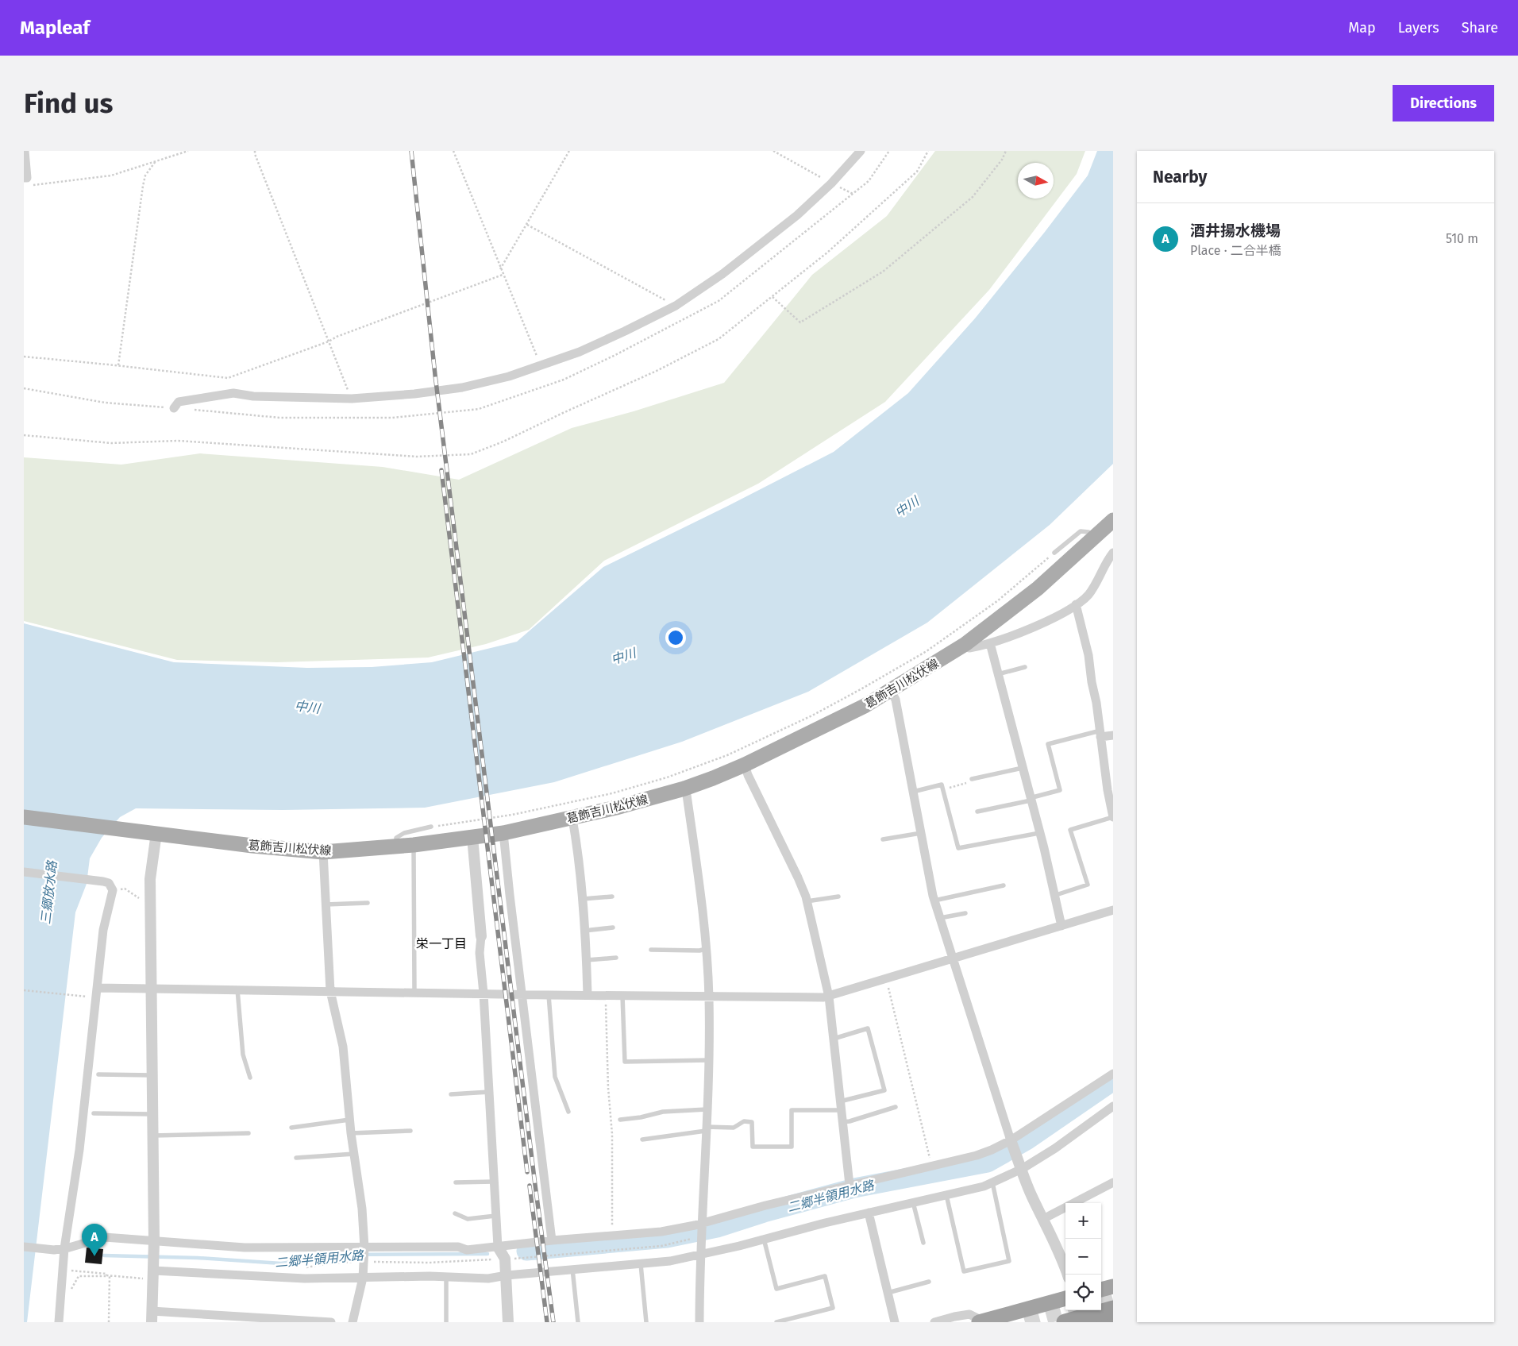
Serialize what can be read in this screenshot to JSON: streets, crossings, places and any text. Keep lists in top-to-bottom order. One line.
{"streets":{"main road":["葛飾吉川松伏線"]},"districts":["栄一丁目"],"water":["中川","三郷放水路","二郷半領用水路"],"north":"right","page":{"header":"Mapleaf","nav":["Map","Layers","Share"],"buttons":"Directions","title":"Find us","heading":"Nearby","list":[{"mark":"A","name":"酒井揚水機場","note":"Place · 二合半橋","value":"510 m"}],"map_buttons":["+","−"],"pins":"A"}}
